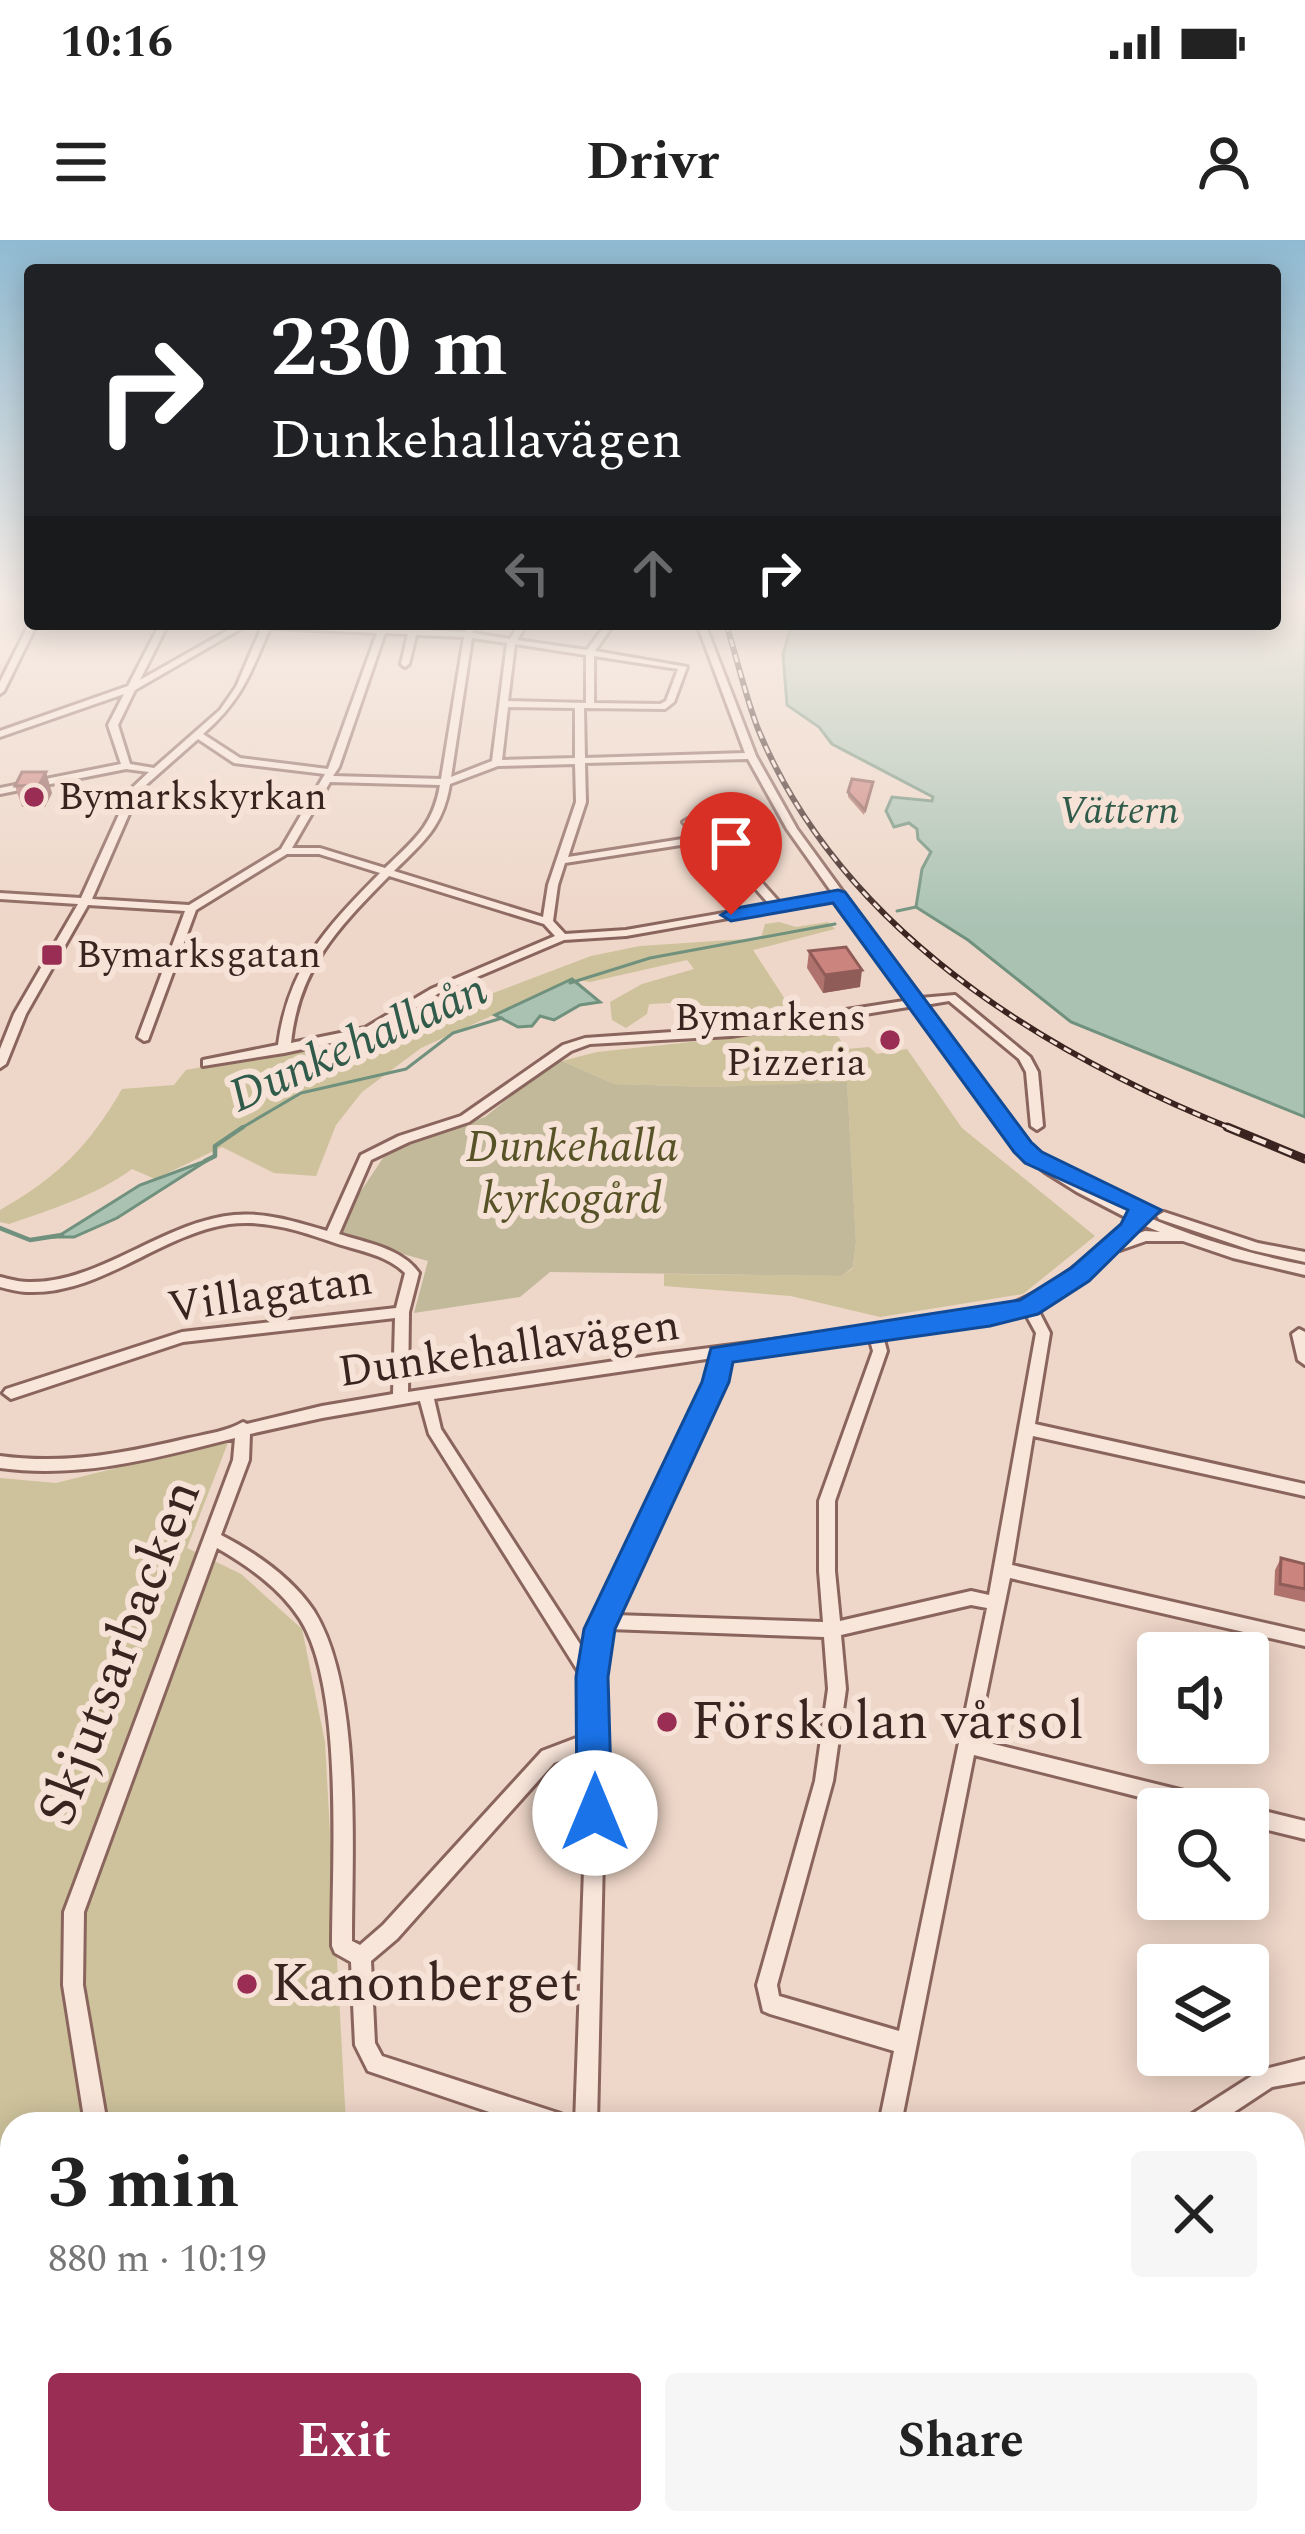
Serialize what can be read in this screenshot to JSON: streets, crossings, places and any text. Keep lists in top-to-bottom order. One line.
{"streets":{"street":["Villagatan","Dunkehallavägen","Skjutsarbacken"]},"crossings":[["Dunkehallavägen","Skjutsarbacken"]],"water":["Vättern","Dunkehallaån"],"parks":["Dunkehalla kyrkogård"],"places":{"other":["Bymarkskyrkan","Bymarkens Pizzeria","Förskolan vårsol","Kanonberget"],"transit":["Bymarksgatan"]},"page":{"status":"10:16","header":"Drivr","turn":["230 m","Dunkehallavägen"],"heading":["3 min","880 m · 10:19"],"buttons":["Exit","Share"]}}
